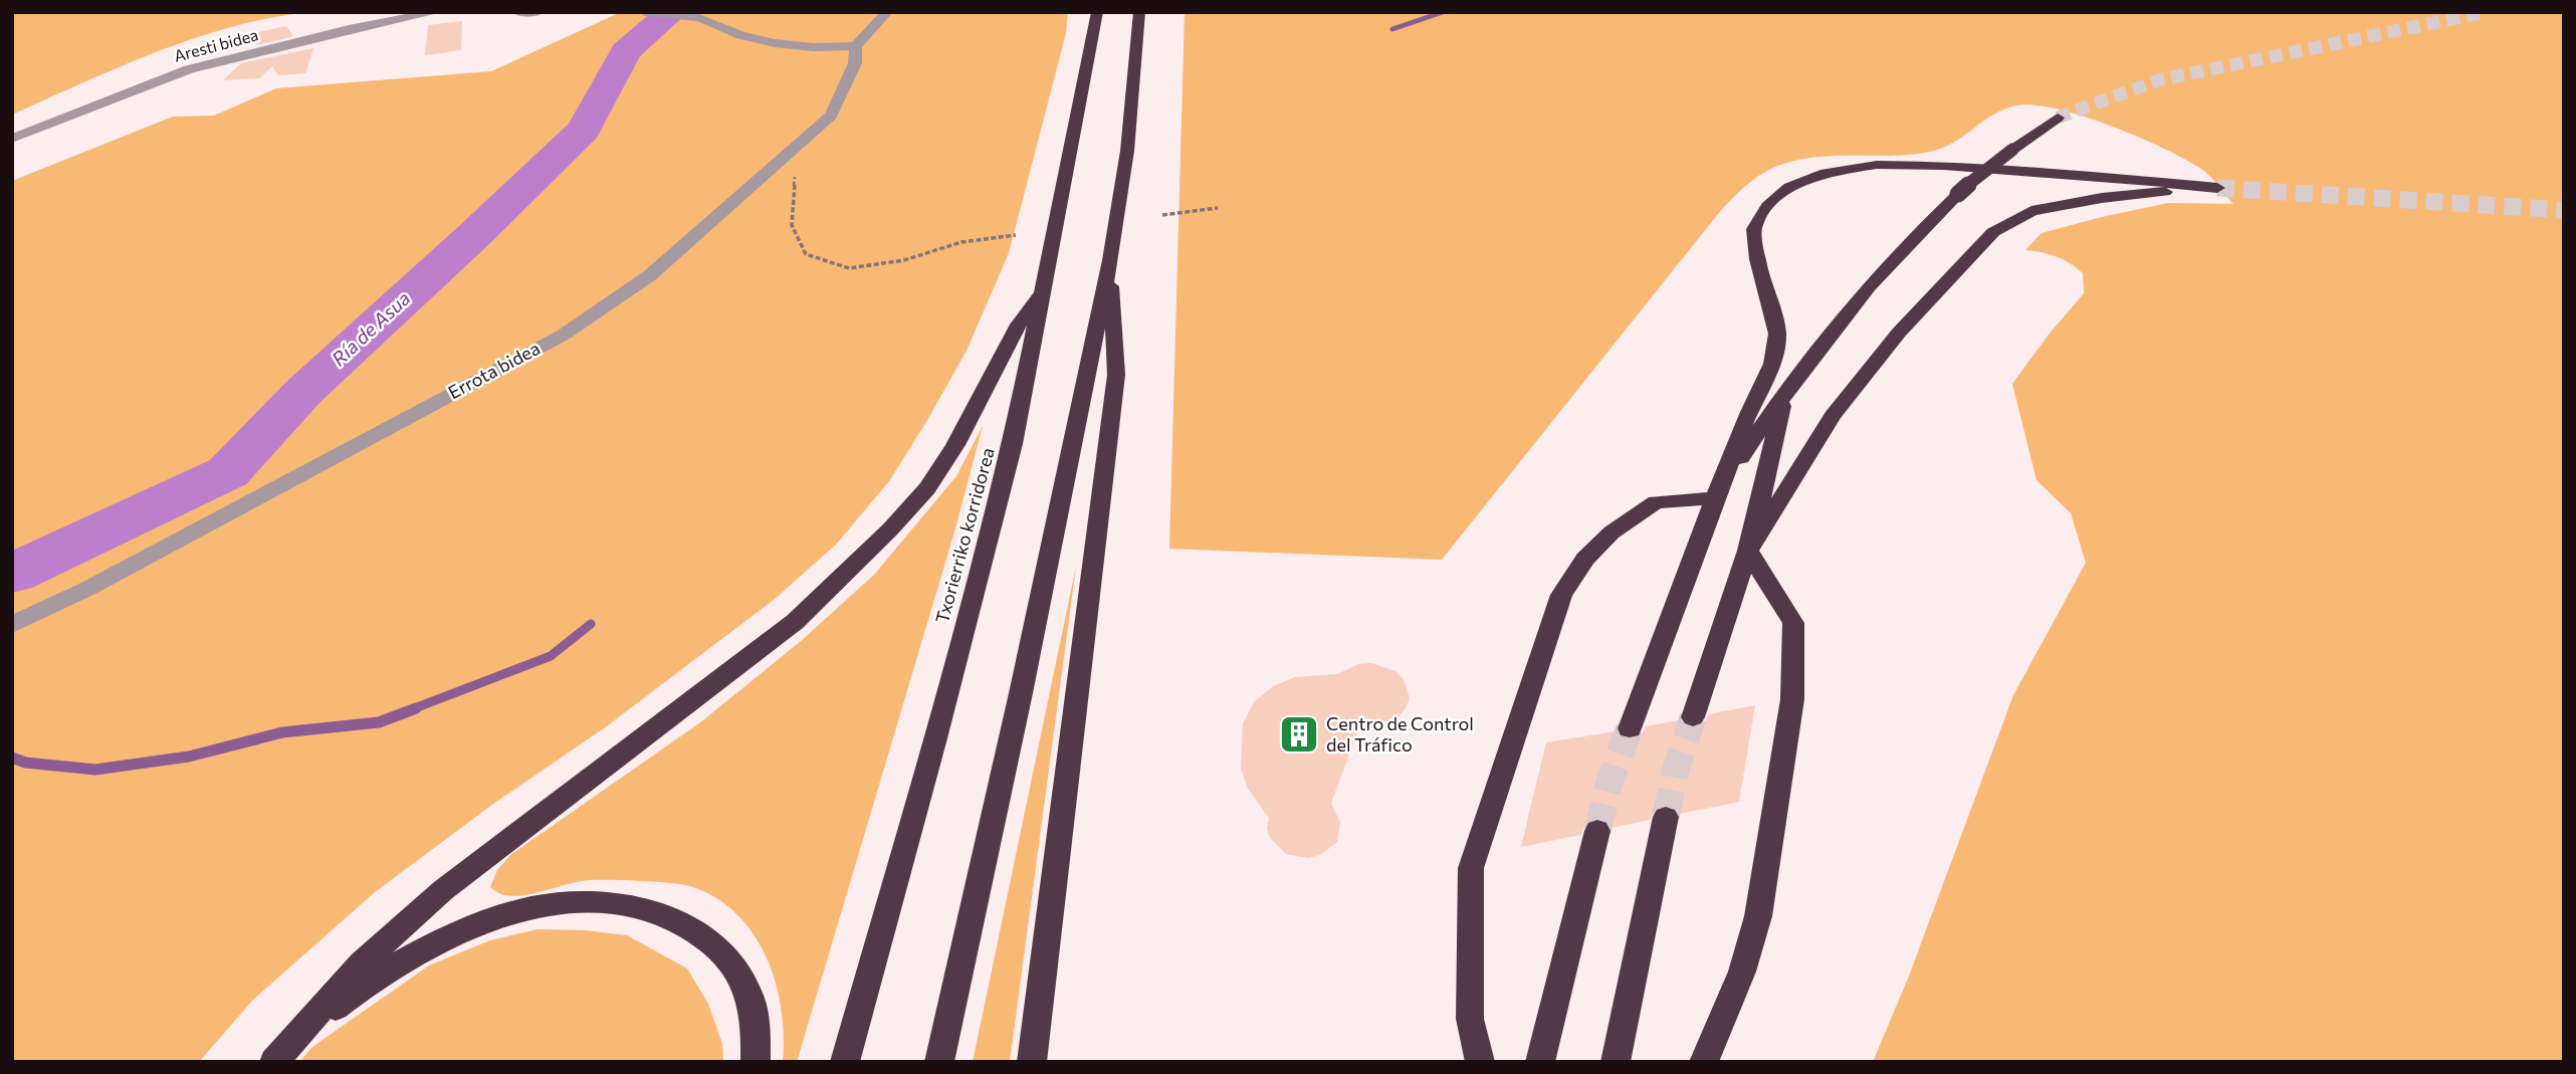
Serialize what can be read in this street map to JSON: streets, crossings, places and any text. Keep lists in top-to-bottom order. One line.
{"streets":{"highway":["Txorierriko korridorea"],"street":["Aresti bidea","Errota bidea"]},"water":["Ría de Asua"],"places":{"building":["Centro de Control del Tráfico"]}}
